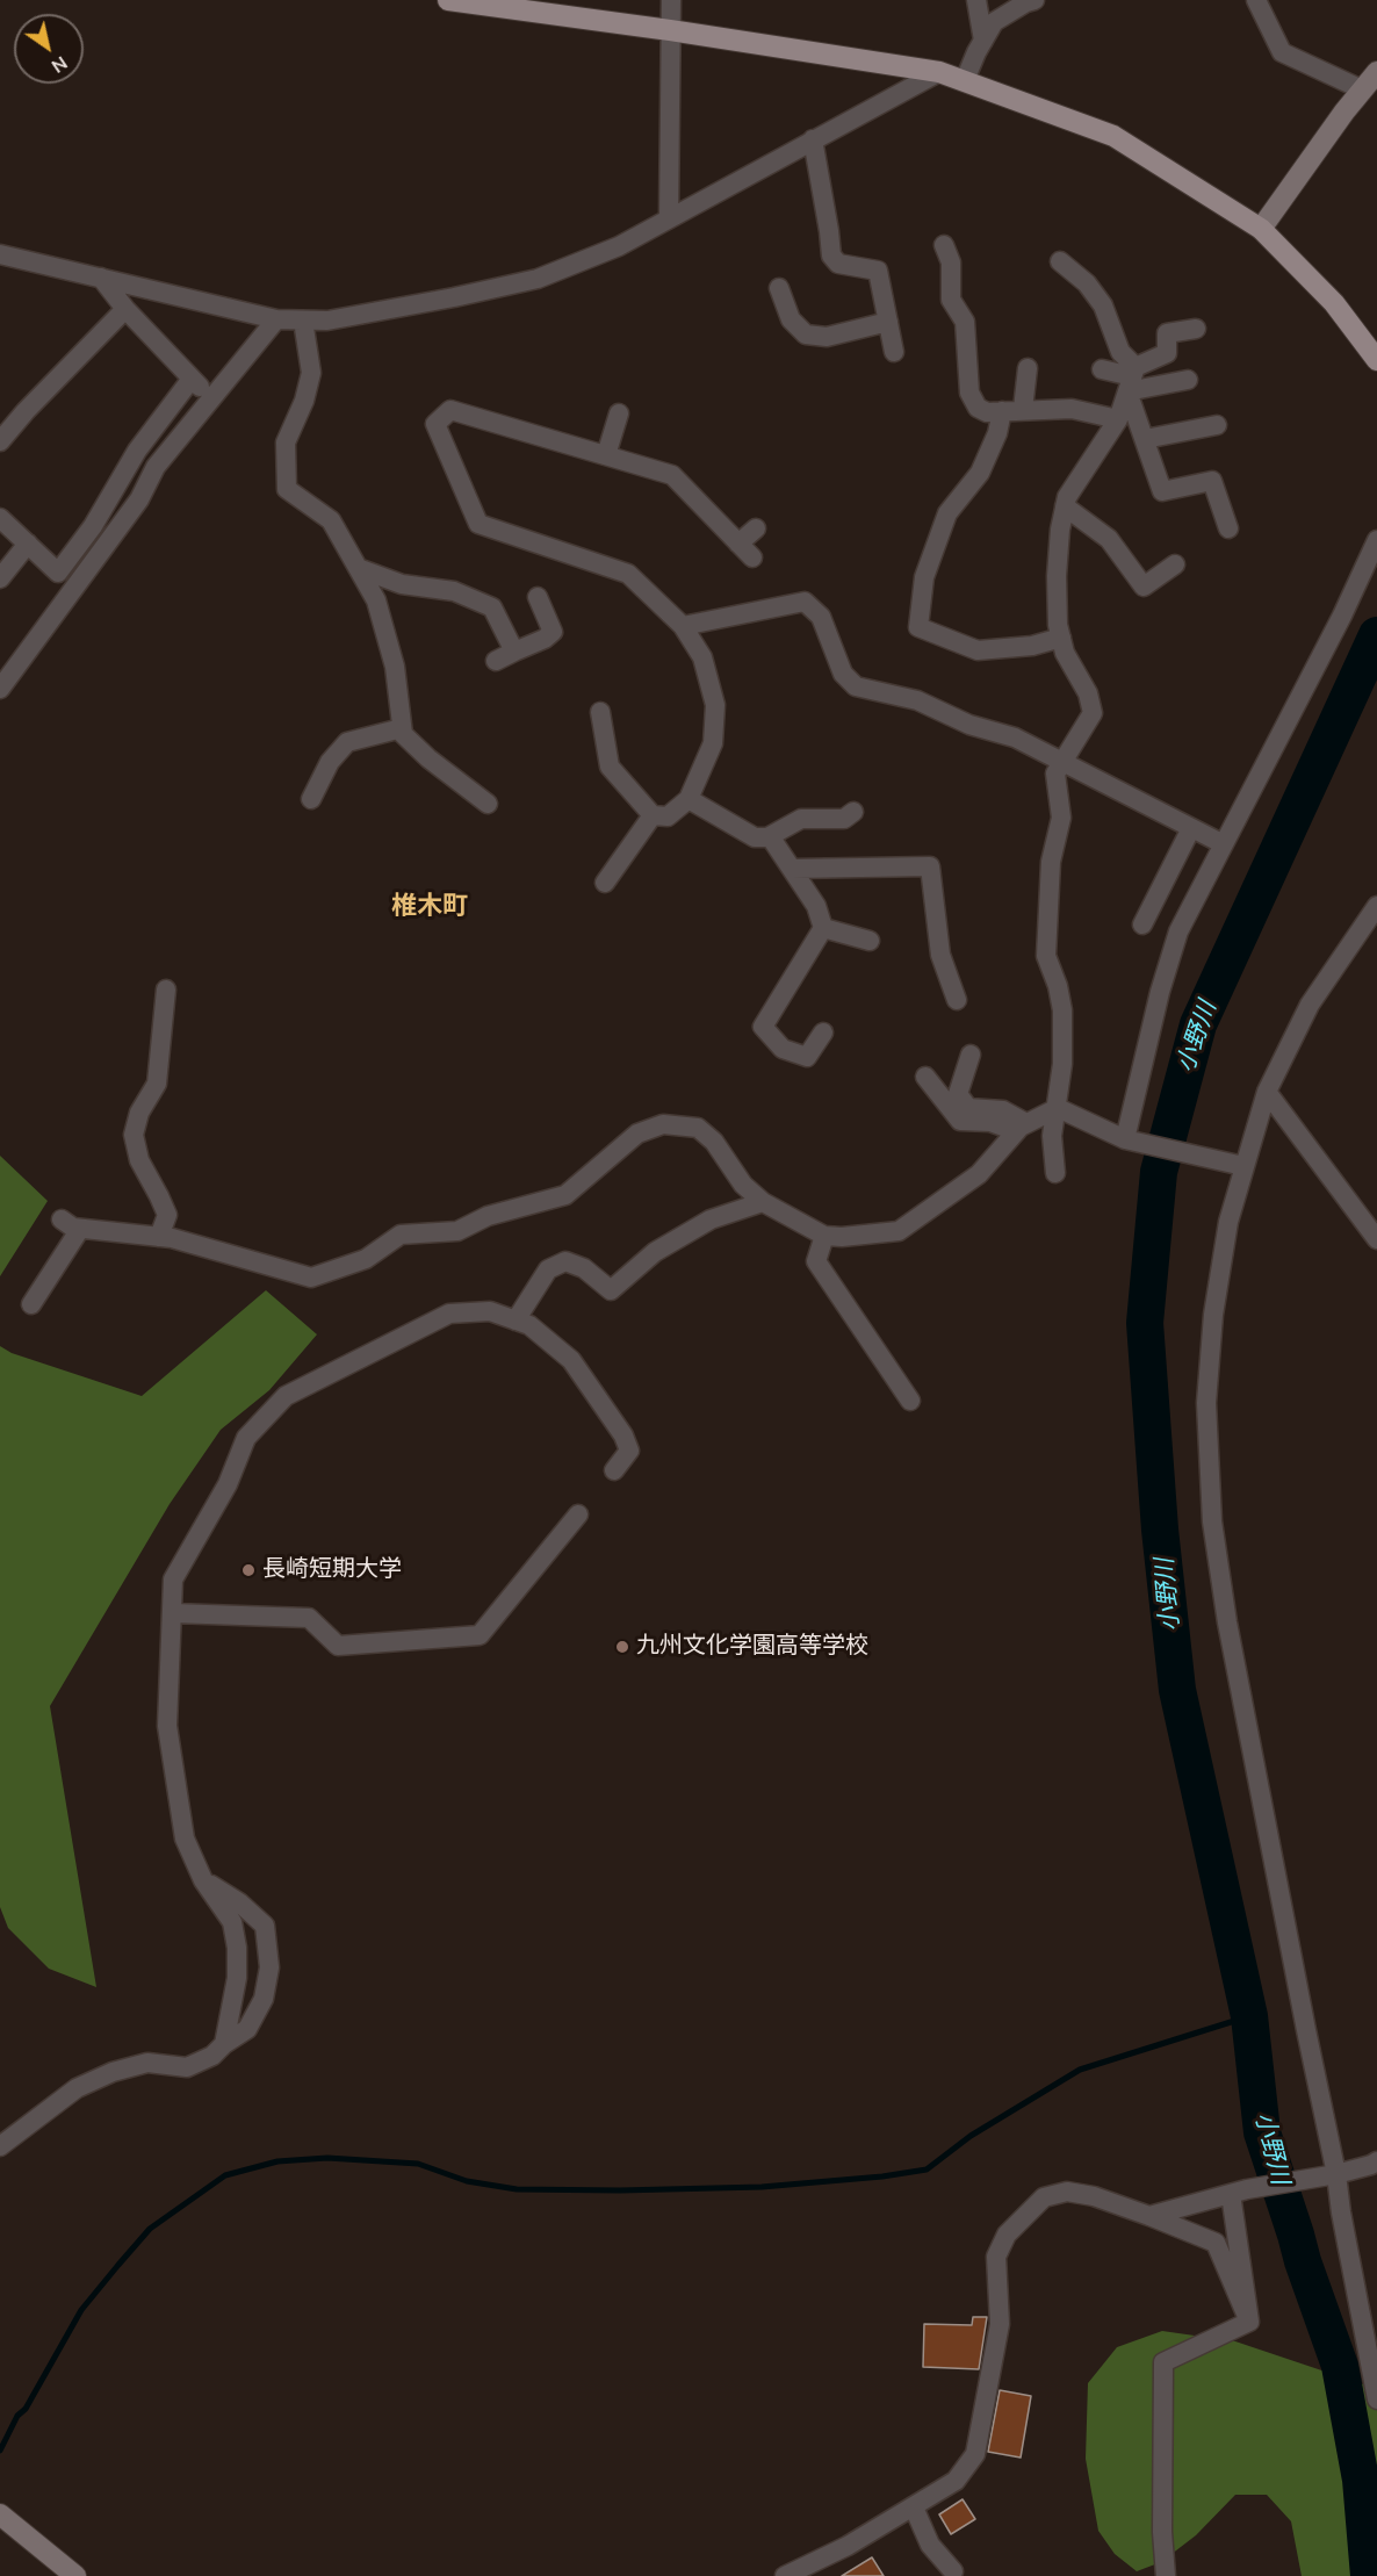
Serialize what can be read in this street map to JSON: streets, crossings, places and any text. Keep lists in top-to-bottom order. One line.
{"districts":["椎木町"],"water":["小野川"],"places":["長崎短期大学","九州文化学園高等学校"],"north":"bottom right"}
